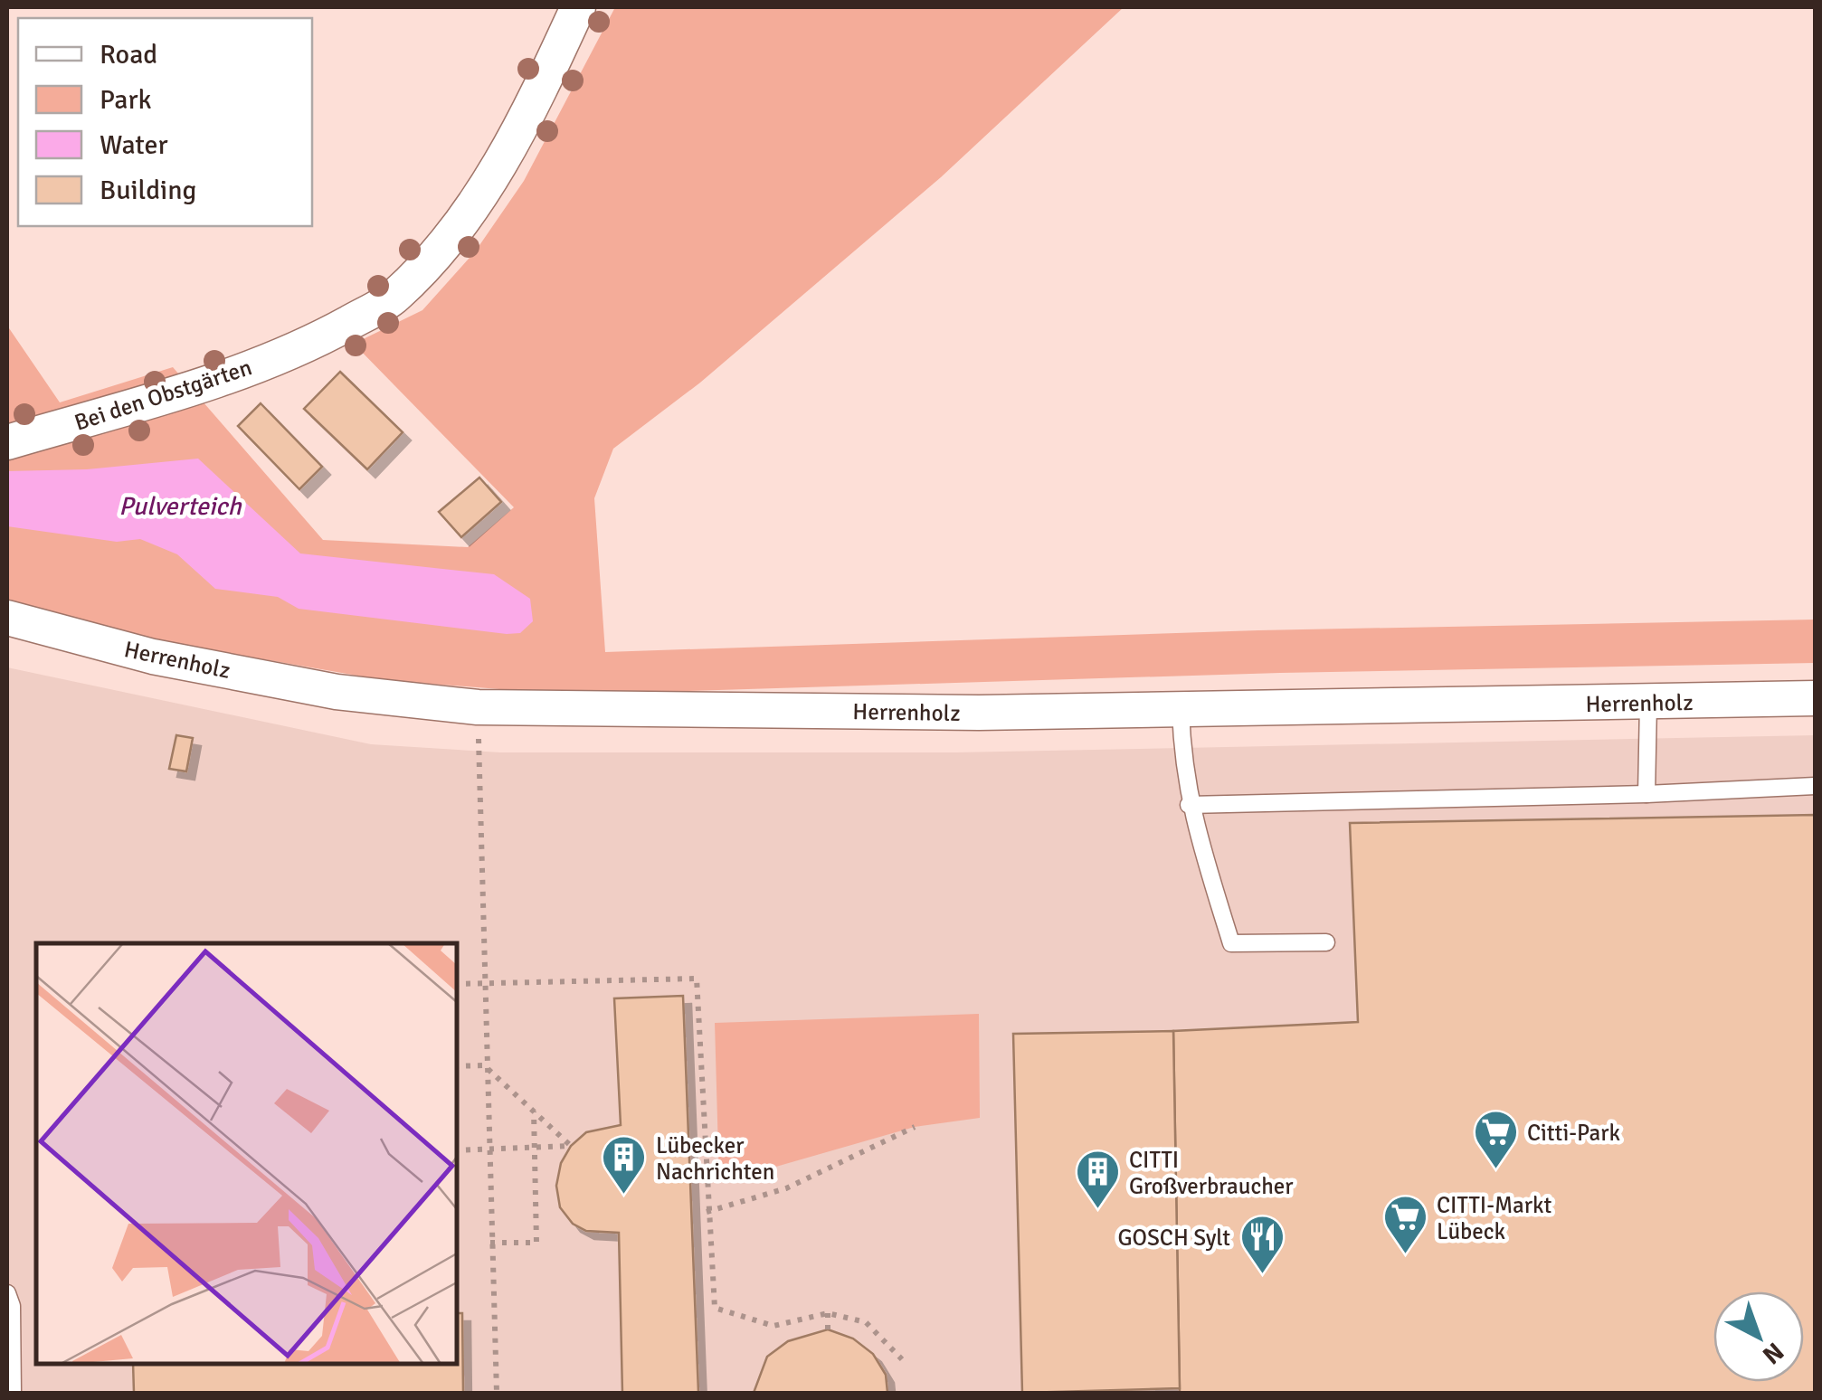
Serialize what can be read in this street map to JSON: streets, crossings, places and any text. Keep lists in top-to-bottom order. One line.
{"streets":{"street":["Bei den Obstgärten","Herrenholz"]},"water":["Pulverteich"],"places":{"supermarket":["Citti-Park","CITTI-Markt Lübeck"],"building":["Lübecker Nachrichten","CITTI Großverbraucher"],"restaurant":["GOSCH Sylt"]},"legend":["Road","Park","Water","Building"],"north":"bottom right"}
